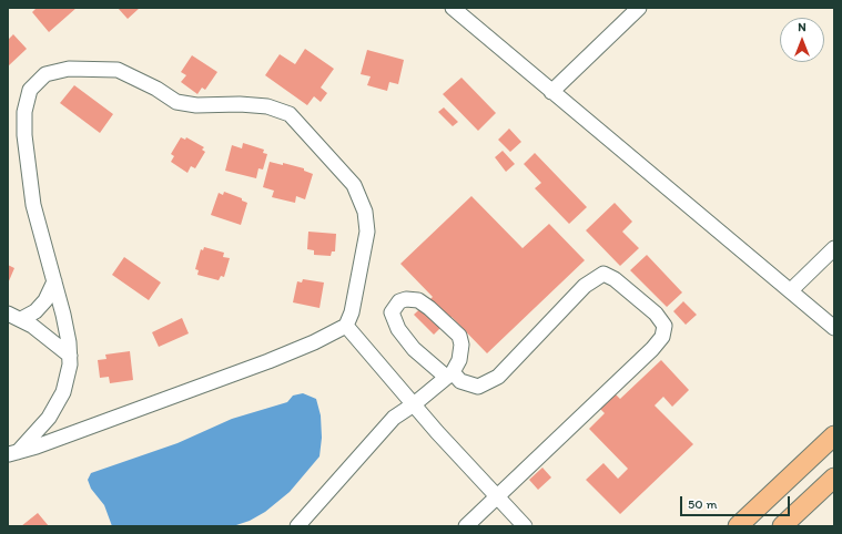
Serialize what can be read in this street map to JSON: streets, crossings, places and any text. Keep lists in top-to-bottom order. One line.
{"scale_bar":"50 m","north":"top"}
